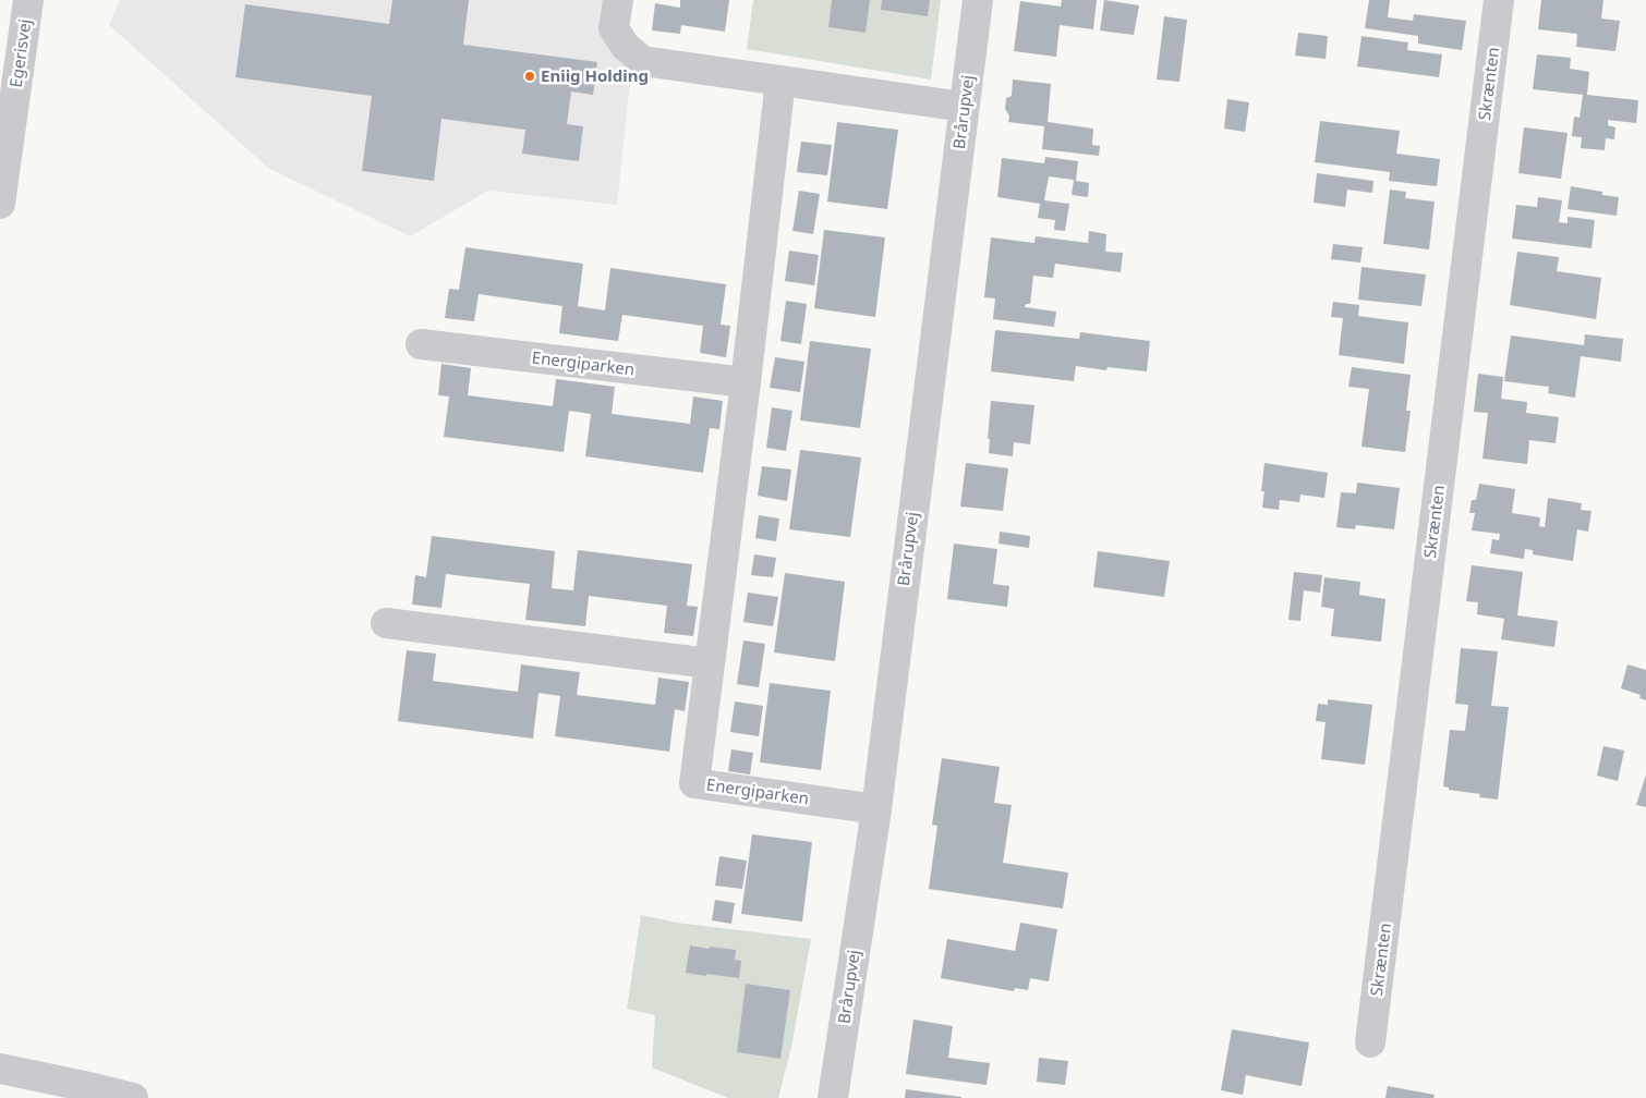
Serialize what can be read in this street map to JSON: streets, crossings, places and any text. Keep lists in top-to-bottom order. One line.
{"streets":{"street":["Egerisvej","Skrænten","Brårupvej","Energiparken"]},"crossings":[["Brårupvej","Energiparken"]],"places":["Eniig Holding"]}
